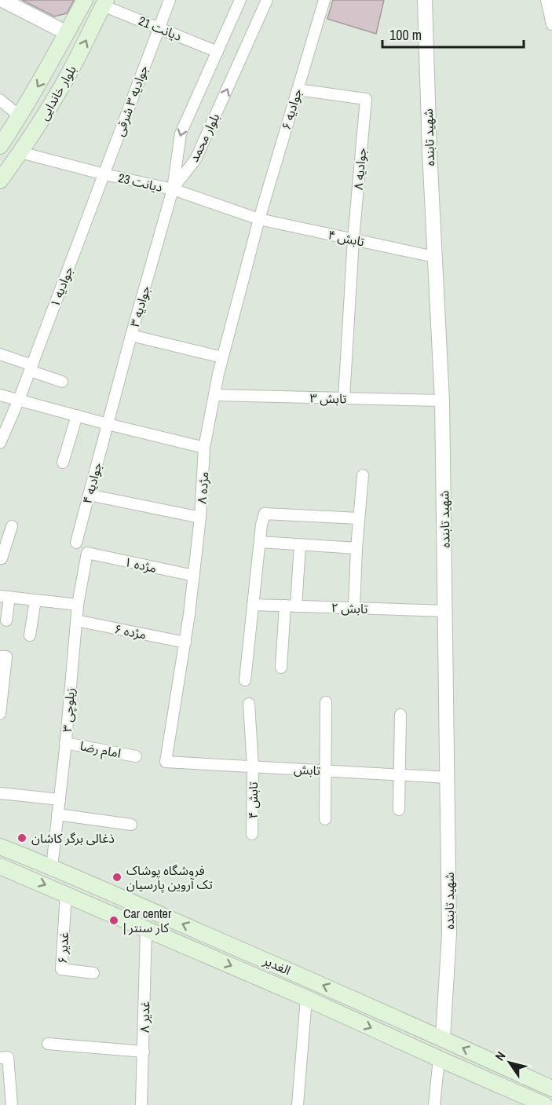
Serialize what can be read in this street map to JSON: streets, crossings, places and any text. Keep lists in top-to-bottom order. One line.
{"streets":{"main road":["بلوار خاندایی","الغدیر"],"street":["دیانت 21","جوادیه ۳ شرقی","جوادیه ۶","بلوار محمد","شهید تابنده","جوادیه ۸","دیانت 23","تابش ۴","جوادیه ۱","جوادیه ۳","تابش ۳","جوادیه ۴","مژده ۸","مژده ۱","تابش ۲","مژده ۶","زیلوچی ۳","امام رضا","تابش","غدیر ۶","غدیر ۸"]},"crossings":[["دیانت 21","بلوار خاندایی"],["دیانت 21","جوادیه ۳ شرقی"],["دیانت 21","بلوار محمد"],["بلوار خاندایی","دیانت 23"],["جوادیه ۳ شرقی","دیانت 23"],["جوادیه ۳ شرقی","جوادیه ۱"],["جوادیه ۶","جوادیه ۸"],["جوادیه ۶","دیانت 23"],["جوادیه ۶","تابش ۴"],["جوادیه ۶","مژده ۸"],["بلوار محمد","دیانت 23"],["بلوار محمد","جوادیه ۳"],["شهید تابنده","تابش ۴"],["شهید تابنده","تابش ۳"],["شهید تابنده","تابش ۲"],["شهید تابنده","تابش"],["شهید تابنده","الغدیر"],["جوادیه ۸","تابش ۴"],["جوادیه ۸","تابش ۳"],["دیانت 23","تابش ۴"],["دیانت 23","جوادیه ۱"],["دیانت 23","جوادیه ۳"],["دیانت 23","مژده ۸"],["تابش ۴","مژده ۸"],["تابش ۴","تابش"],["جوادیه ۳","جوادیه ۴"],["تابش ۳","مژده ۸"],["مژده ۸","مژده ۱"],["مژده ۸","مژده ۶"],["مژده ۸","تابش"],["مژده ۱","زیلوچی ۳"],["مژده ۶","زیلوچی ۳"],["زیلوچی ۳","امام رضا"],["زیلوچی ۳","الغدیر"],["غدیر ۶","الغدیر"],["الغدیر","غدیر ۸"]],"places":["ذغالی برگر کاشان","فروشگاه پوشاک تک آروین پارسیان","Car center | کار سنتر"],"scale_bar":"100 m","north":"top left"}
